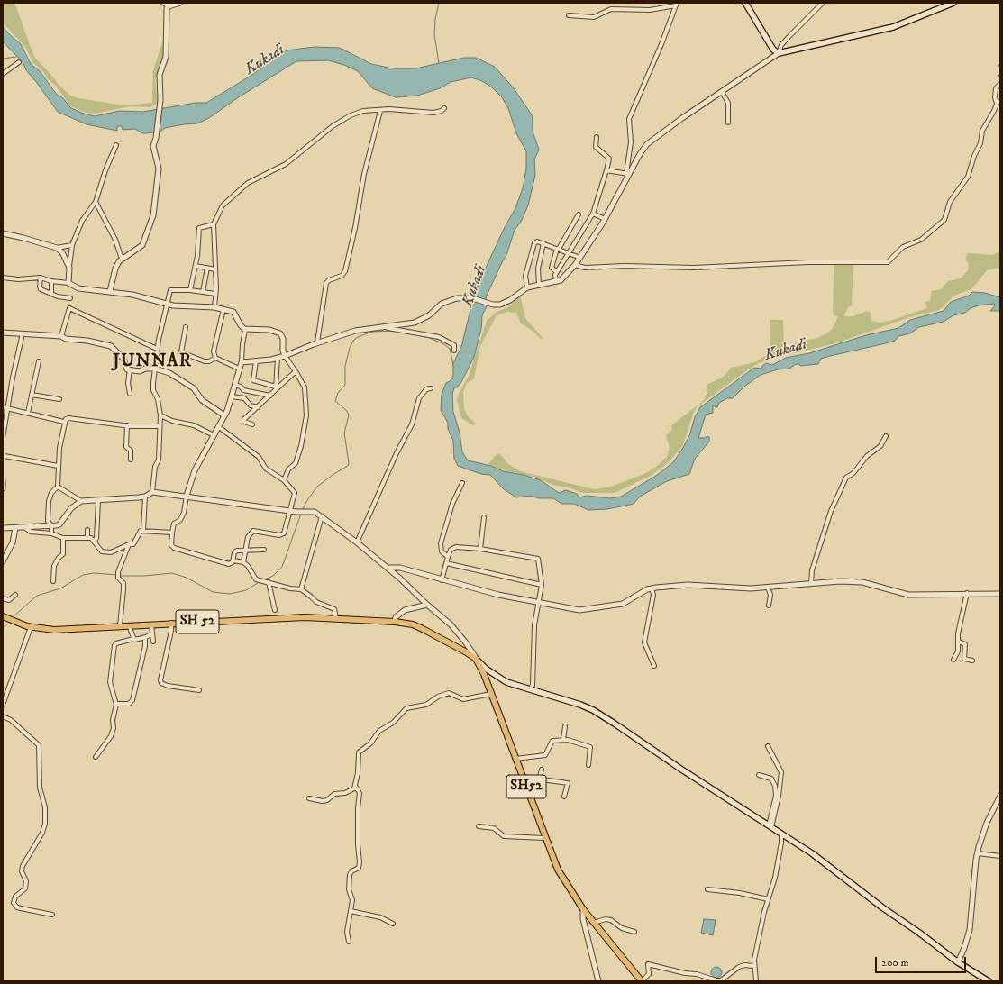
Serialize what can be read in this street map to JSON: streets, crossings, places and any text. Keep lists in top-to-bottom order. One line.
{"streets":{"main road":["SH 52","SH52"]},"districts":["JUNNAR"],"water":["Kukadi"],"scale_bar":"200 m"}
